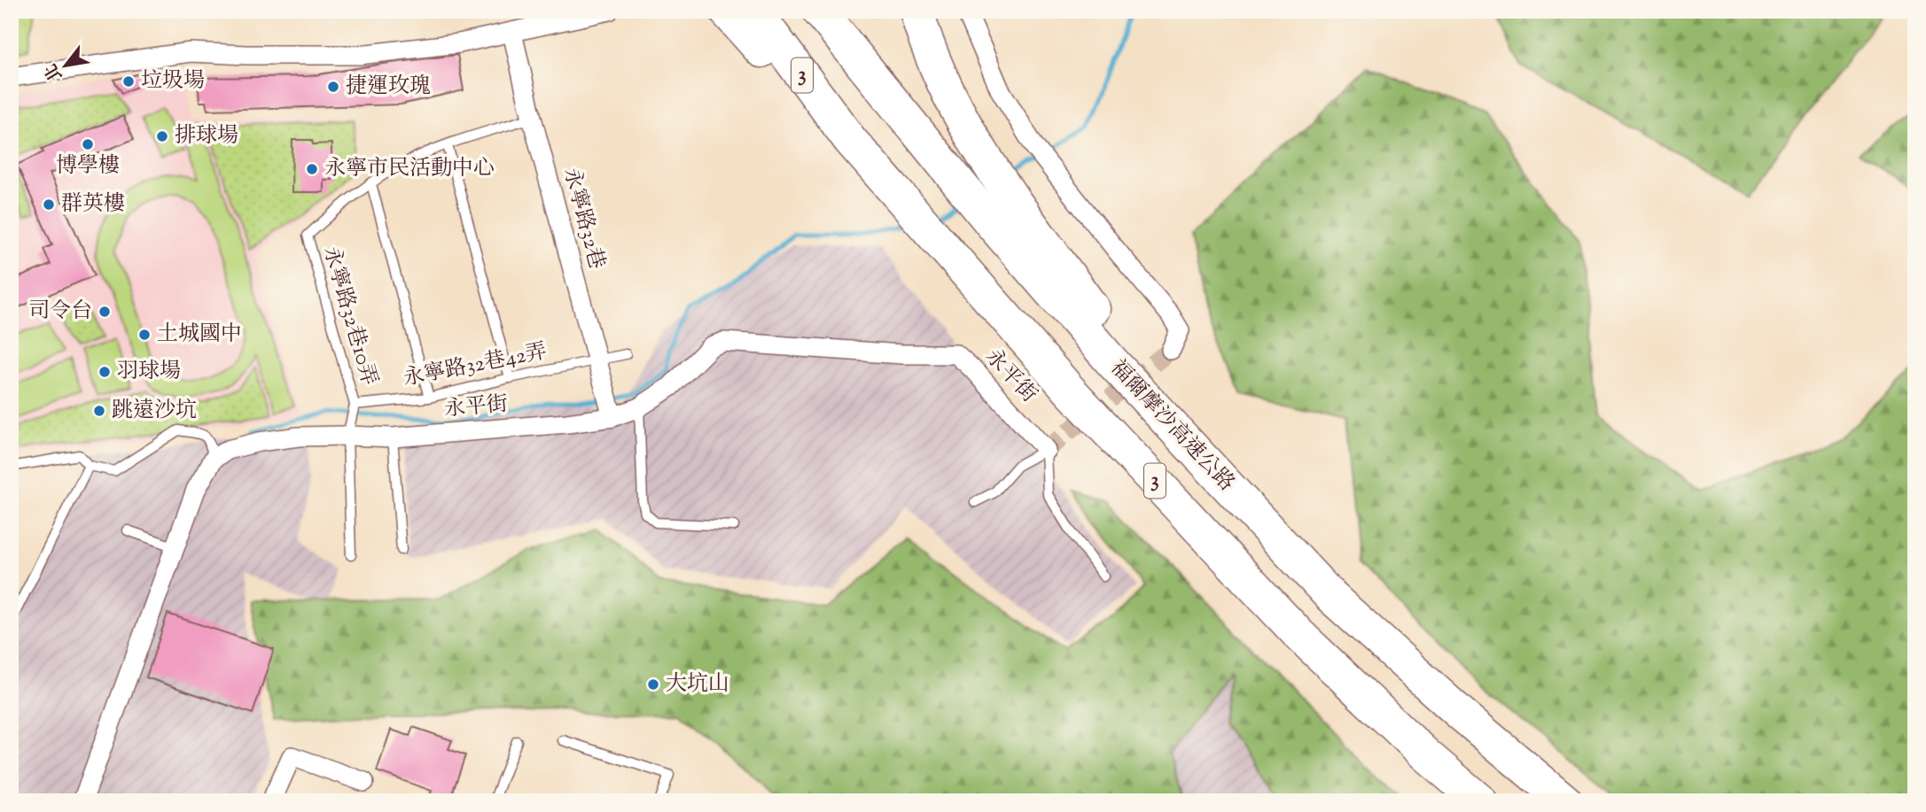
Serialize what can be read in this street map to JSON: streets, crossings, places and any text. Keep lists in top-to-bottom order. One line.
{"streets":{"highway":["3"],"street":["永寧路32巷","永平街"],"lane":["永寧路32巷10弄","永寧路32巷42弄"]},"crossings":[["永寧路32巷","永寧路32巷10弄"],["永寧路32巷","永寧路32巷42弄"],["永寧路32巷","永平街"],["永寧路32巷10弄","永寧路32巷42弄"]],"places":["垃圾場","捷運玫瑰","排球場","博學樓","永寧市民活動中心","群英樓","司令台","土城國中","羽球場","跳遠沙坑","大坑山"],"north":"bottom left"}
